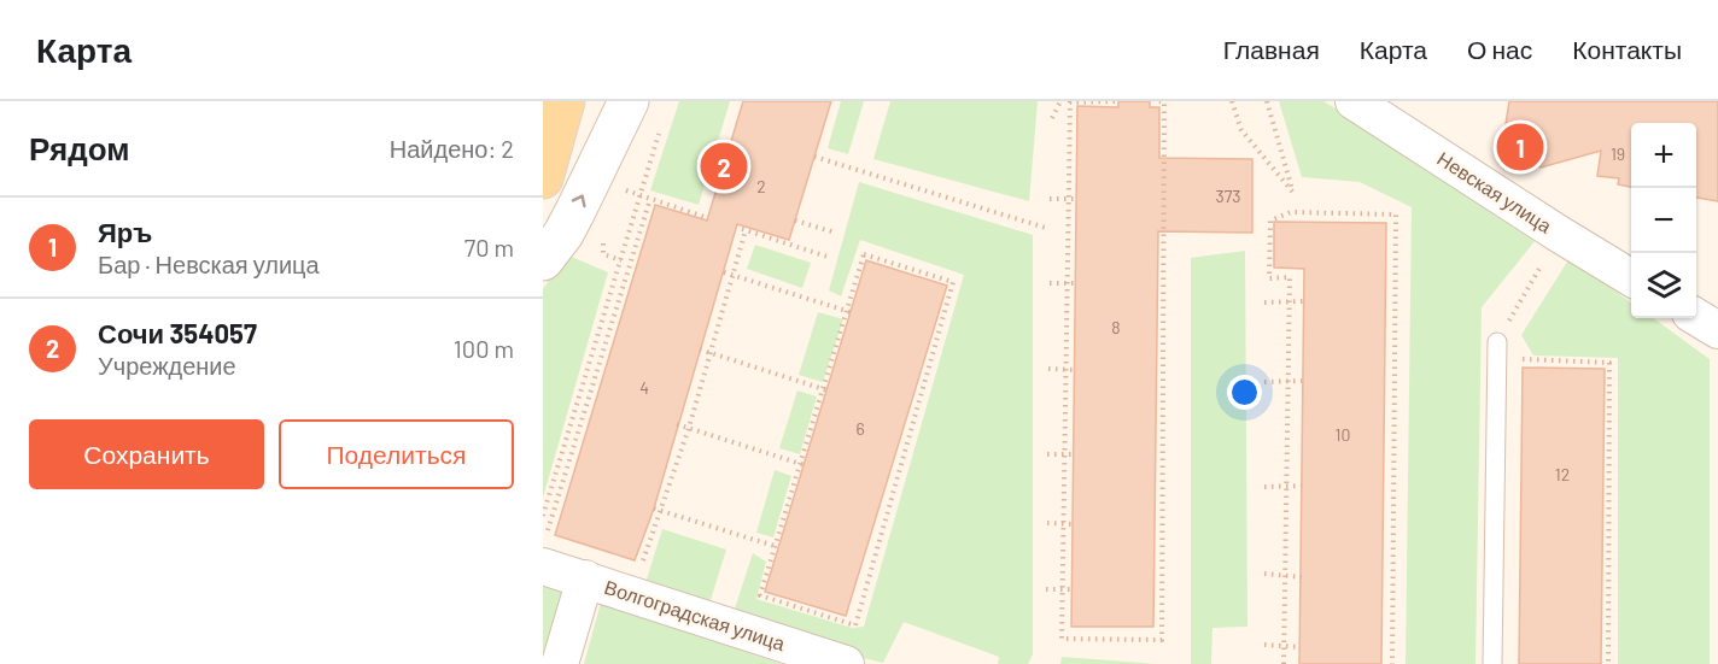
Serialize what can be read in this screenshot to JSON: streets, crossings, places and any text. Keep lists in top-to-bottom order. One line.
{"streets":{"street":["Невская улица","Волгоградская улица"]},"house_numbers":["19","2","373","8","4","6","10","12"],"page":{"header":"Карта","nav":["Главная","Карта","О нас","Контакты"],"heading":["Рядом","Найдено: 2"],"pins":["1","2"],"map_buttons":["+","−"],"list":[{"mark":"1","name":"Яръ","note":"Бар · Невская улица","value":"70 m"},{"mark":"2","name":"Сочи 354057","note":"Учреждение","value":"100 m"}],"buttons":["Сохранить","Поделиться"]}}
